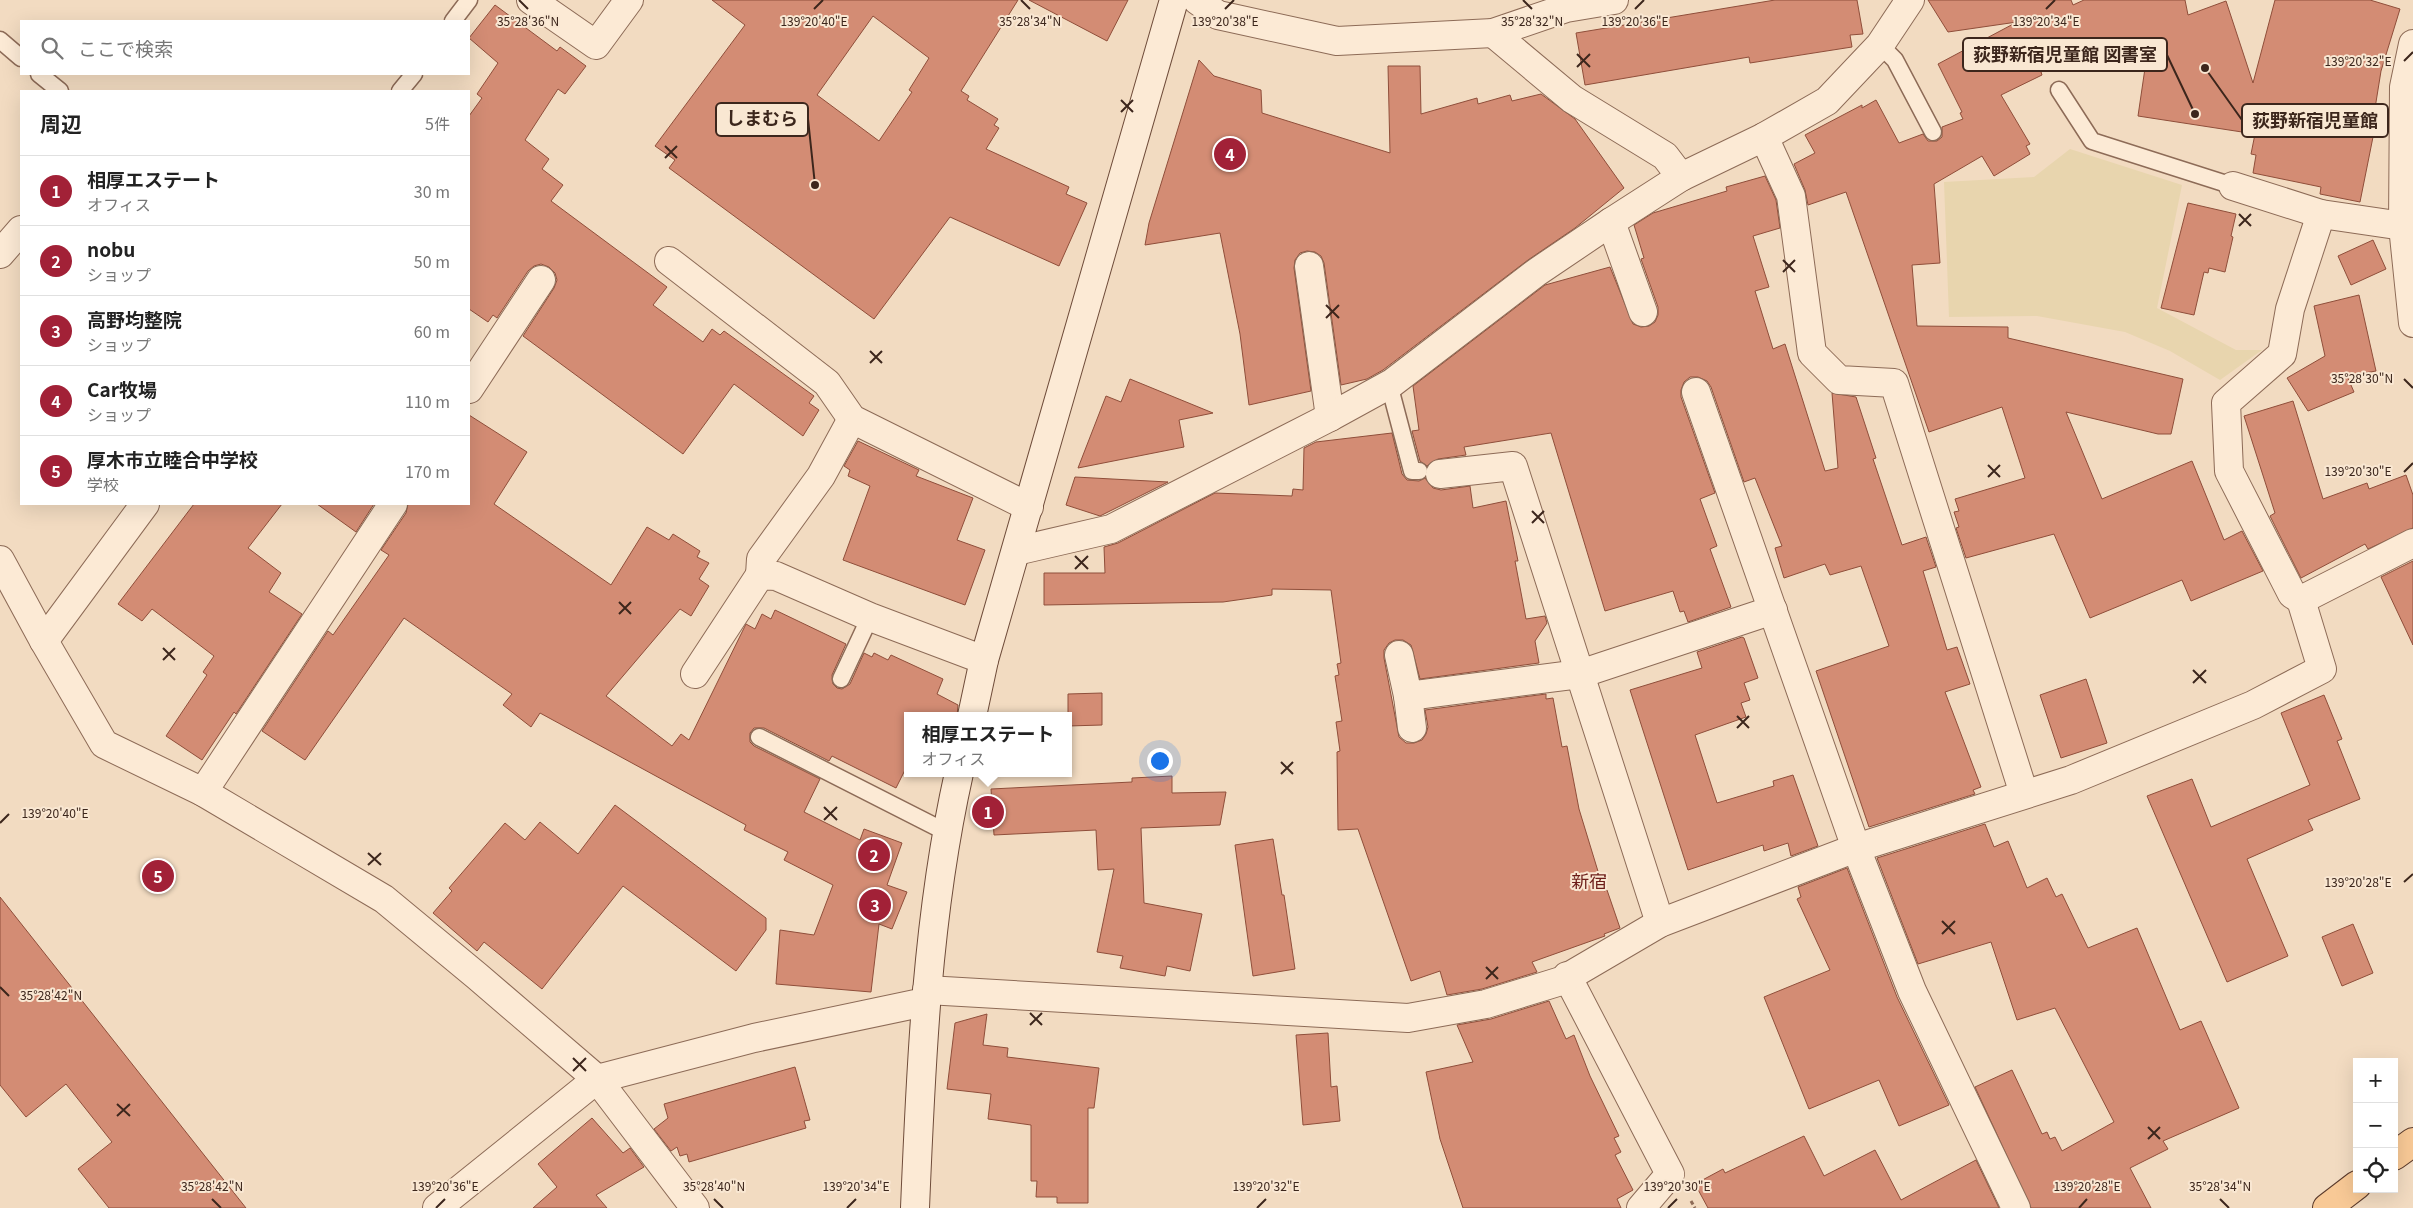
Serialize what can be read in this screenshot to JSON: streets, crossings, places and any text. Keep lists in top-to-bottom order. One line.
{"districts":["新宿"],"places":["荻野新宿児童館","荻野新宿児童館 図書室","しまむら"],"page":{"search":"ここで検索","heading":["周辺","5件"],"pins":["4","1","2","5","3"],"list":[{"mark":"1","name":"相厚エステート","note":"オフィス","value":"30 m"},{"mark":"2","name":"nobu","note":"ショップ","value":"50 m"},{"mark":"3","name":"高野均整院","note":"ショップ","value":"60 m"},{"mark":"4","name":"Car牧場","note":"ショップ","value":"110 m"},{"mark":"5","name":"厚木市立睦合中学校","note":"学校","value":"170 m"}],"popup":["相厚エステート","オフィス"],"map_buttons":["+","−"]},"coordinates":["35°28'36\"N","139°20'40\"E","35°28'34\"N","139°20'38\"E","35°28'32\"N","139°20'36\"E","139°20'34\"E","139°20'32\"E","35°28'30\"N","139°20'30\"E","139°20'28\"E","35°28'42\"N","35°28'40\"N"]}
